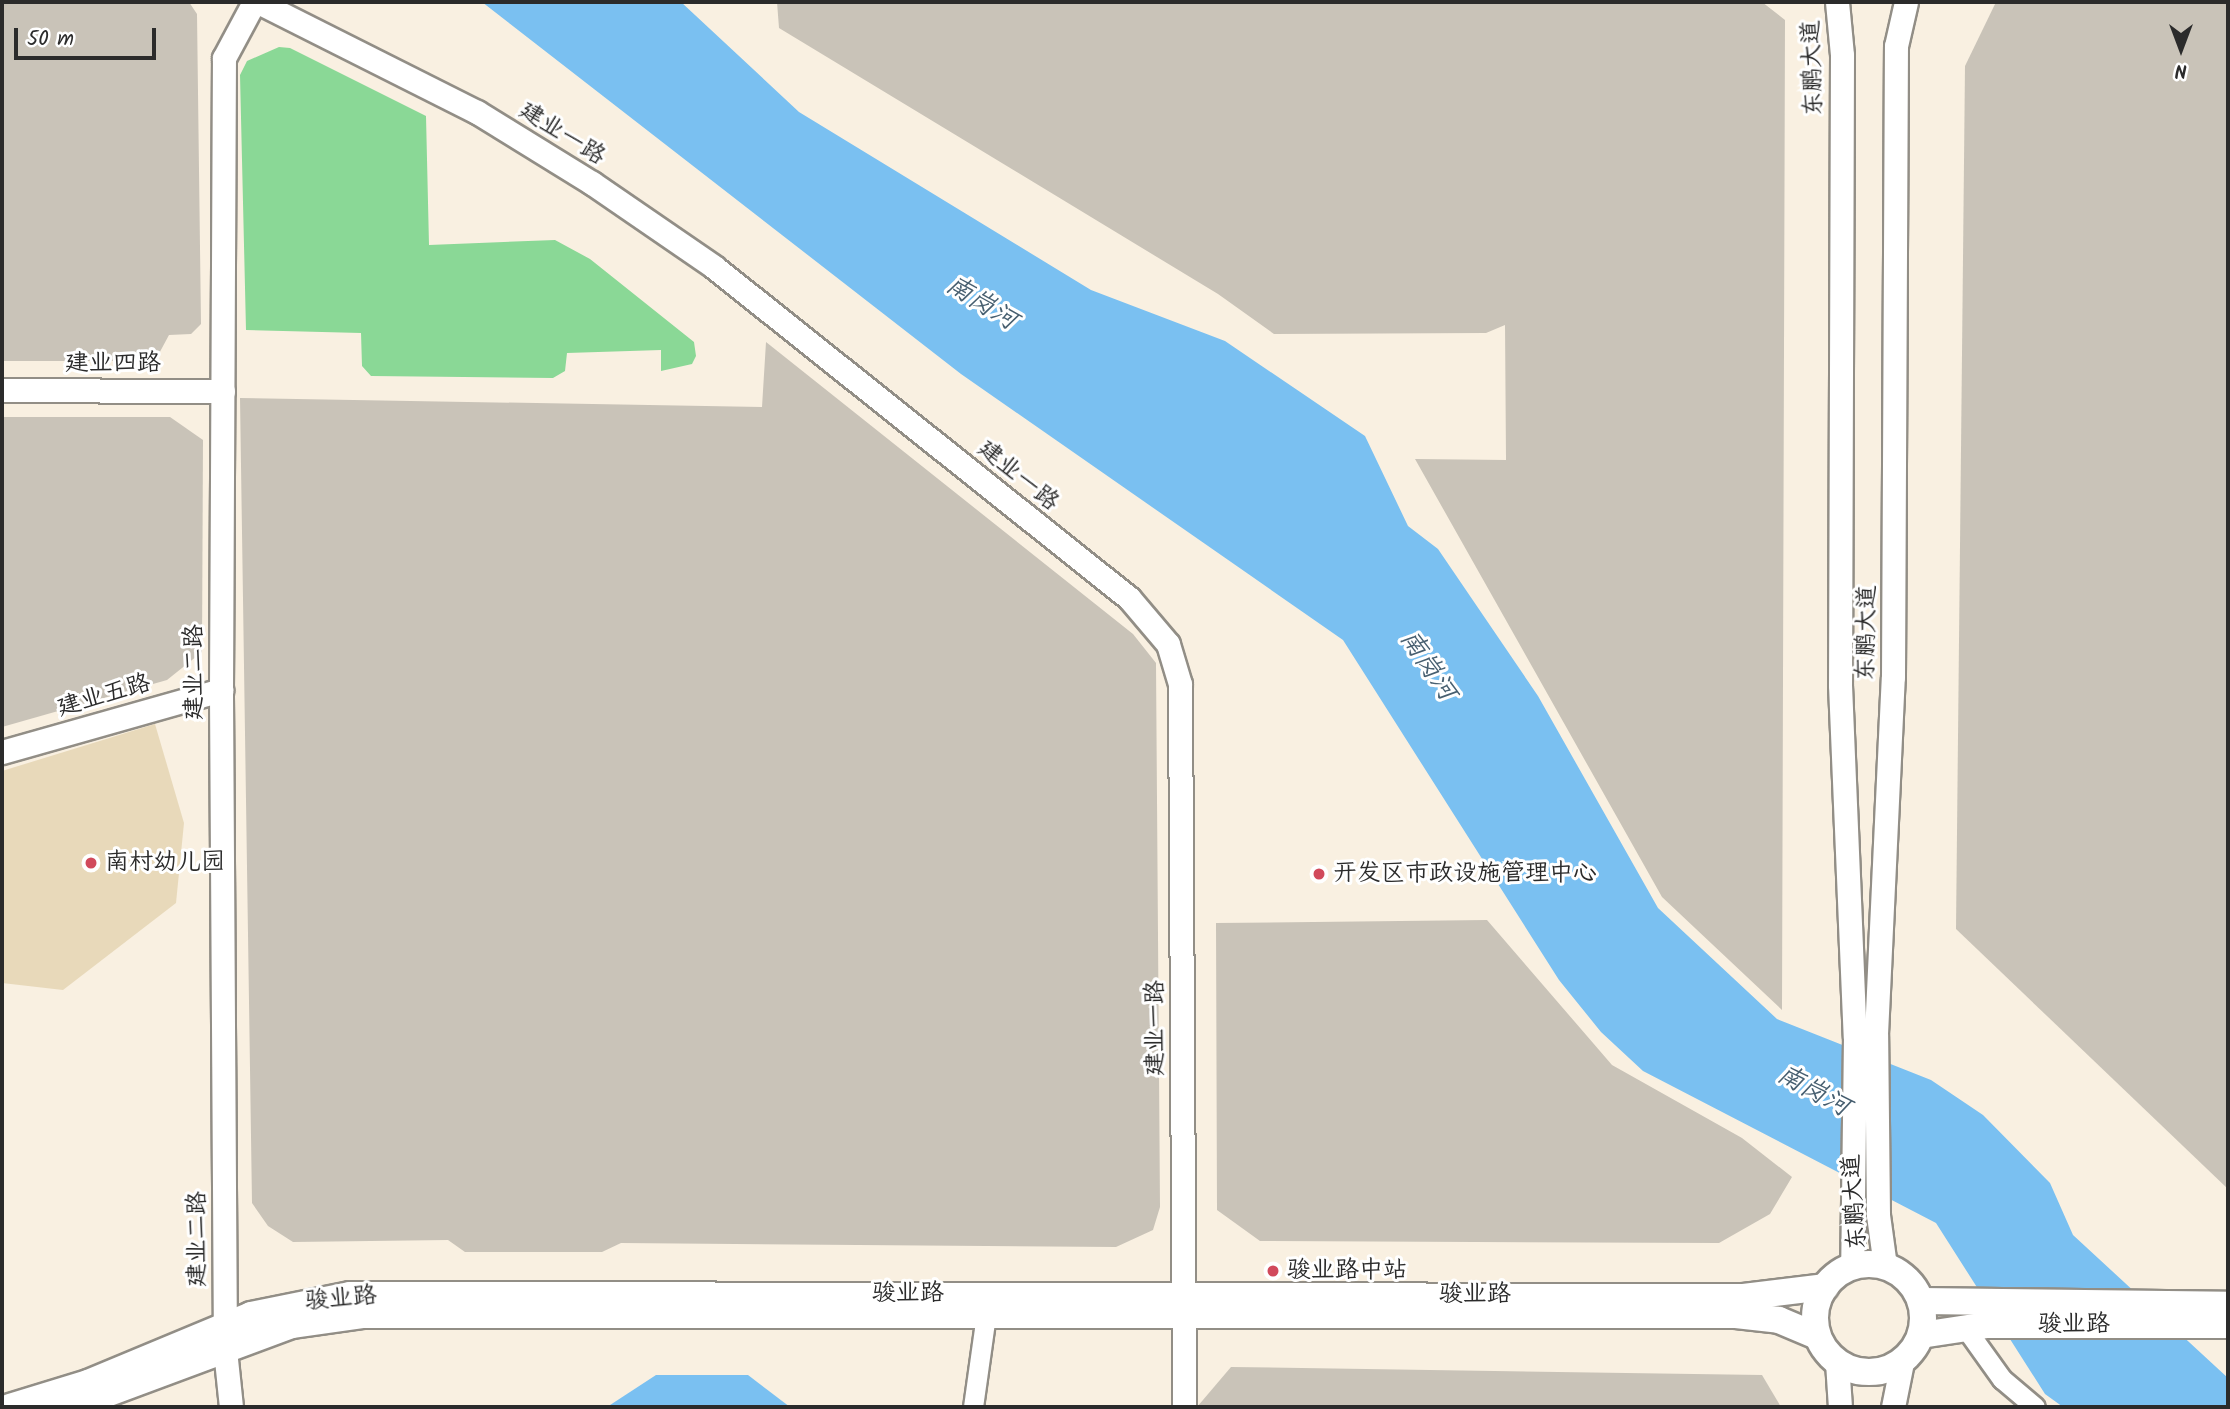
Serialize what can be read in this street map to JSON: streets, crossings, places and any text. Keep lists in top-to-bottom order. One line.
{"streets":{"main road":["骏业路"],"street":["东鹏大道","建业一路","建业四路","建业二路","建业五路"]},"crossings":[["东鹏大道","骏业路"],["建业一路","建业二路"],["建业一路","骏业路"],["建业四路","建业二路"],["建业二路","建业五路"],["建业二路","骏业路"]],"water":["南岗河"],"places":["南村幼儿园","开发区市政设施管理中心","骏业路中站"],"scale_bar":"50 m","north":"bottom"}
